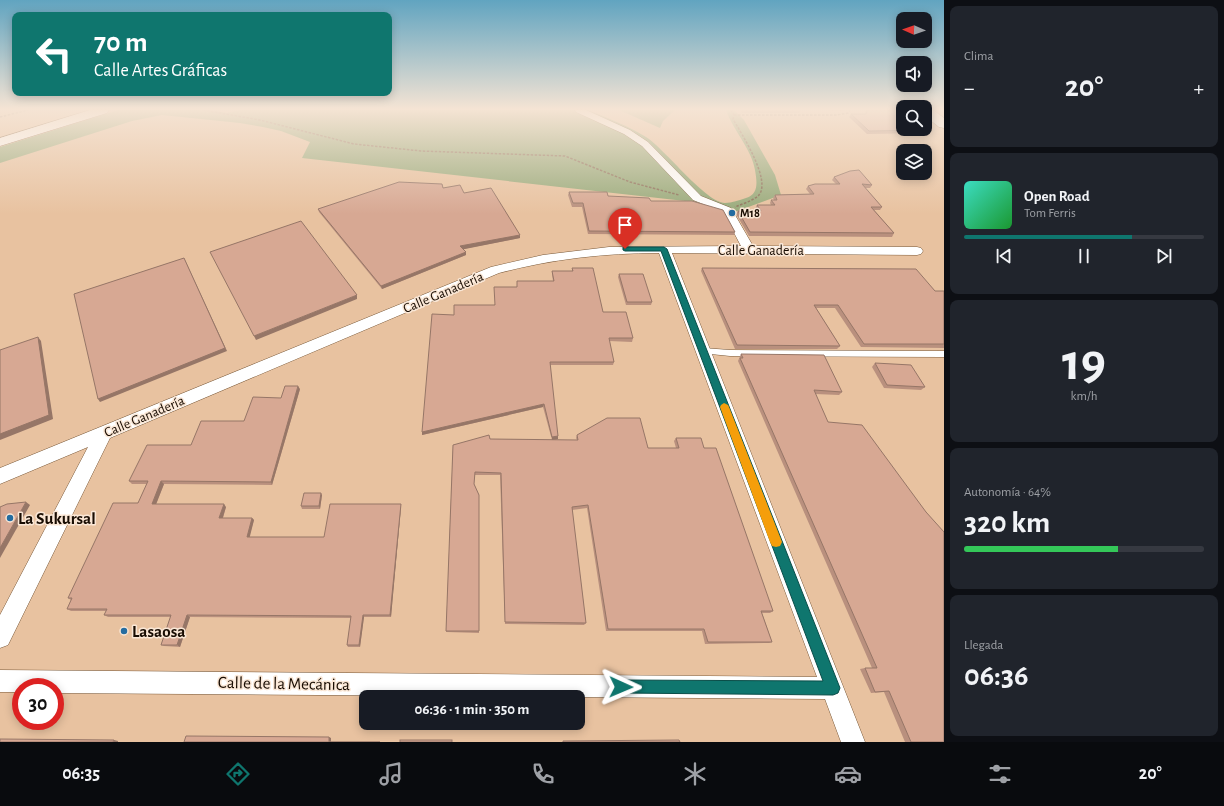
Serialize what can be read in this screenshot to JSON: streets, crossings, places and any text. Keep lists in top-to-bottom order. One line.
{"streets":{"street":["Calle Ganadería","Calle de la Mecánica"]},"places":["M18","La Sukursal","Lasaosa"],"north":"left","page":{"tile":["Clima",["19","km/h"],["Autonomía · 64%","320 km"],["Llegada","06:36"]],"turn":["70 m","Calle Artes Gráficas"],"heat":["−","20°","+"],"song":["Open Road","Tom Ferris"],"limit":"30","trip":"06:36 · 1 min · 350 m","tabs":["06:35","20°"]}}
